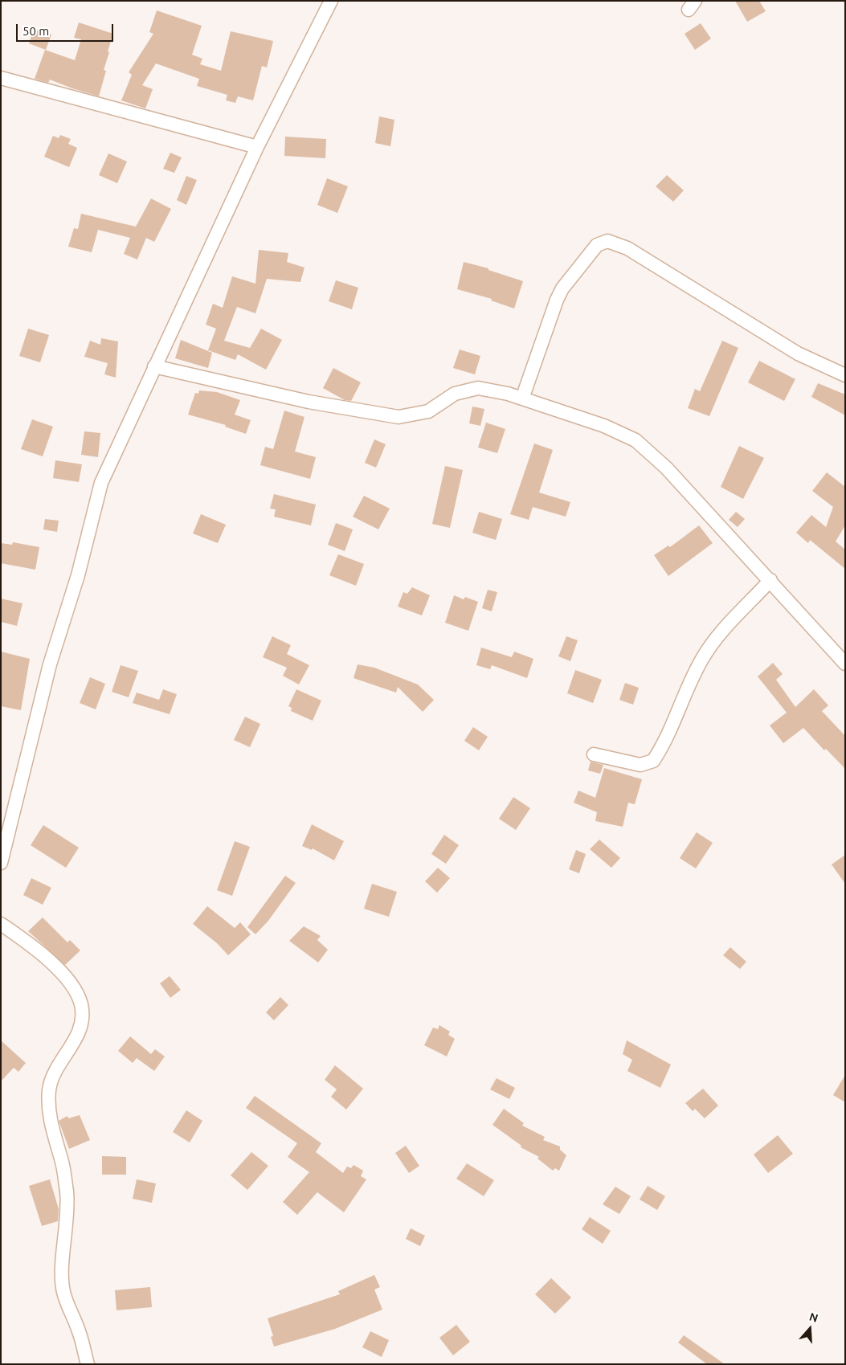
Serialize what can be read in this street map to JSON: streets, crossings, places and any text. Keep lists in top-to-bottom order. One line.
{"scale_bar":"50 m","north":"top"}
